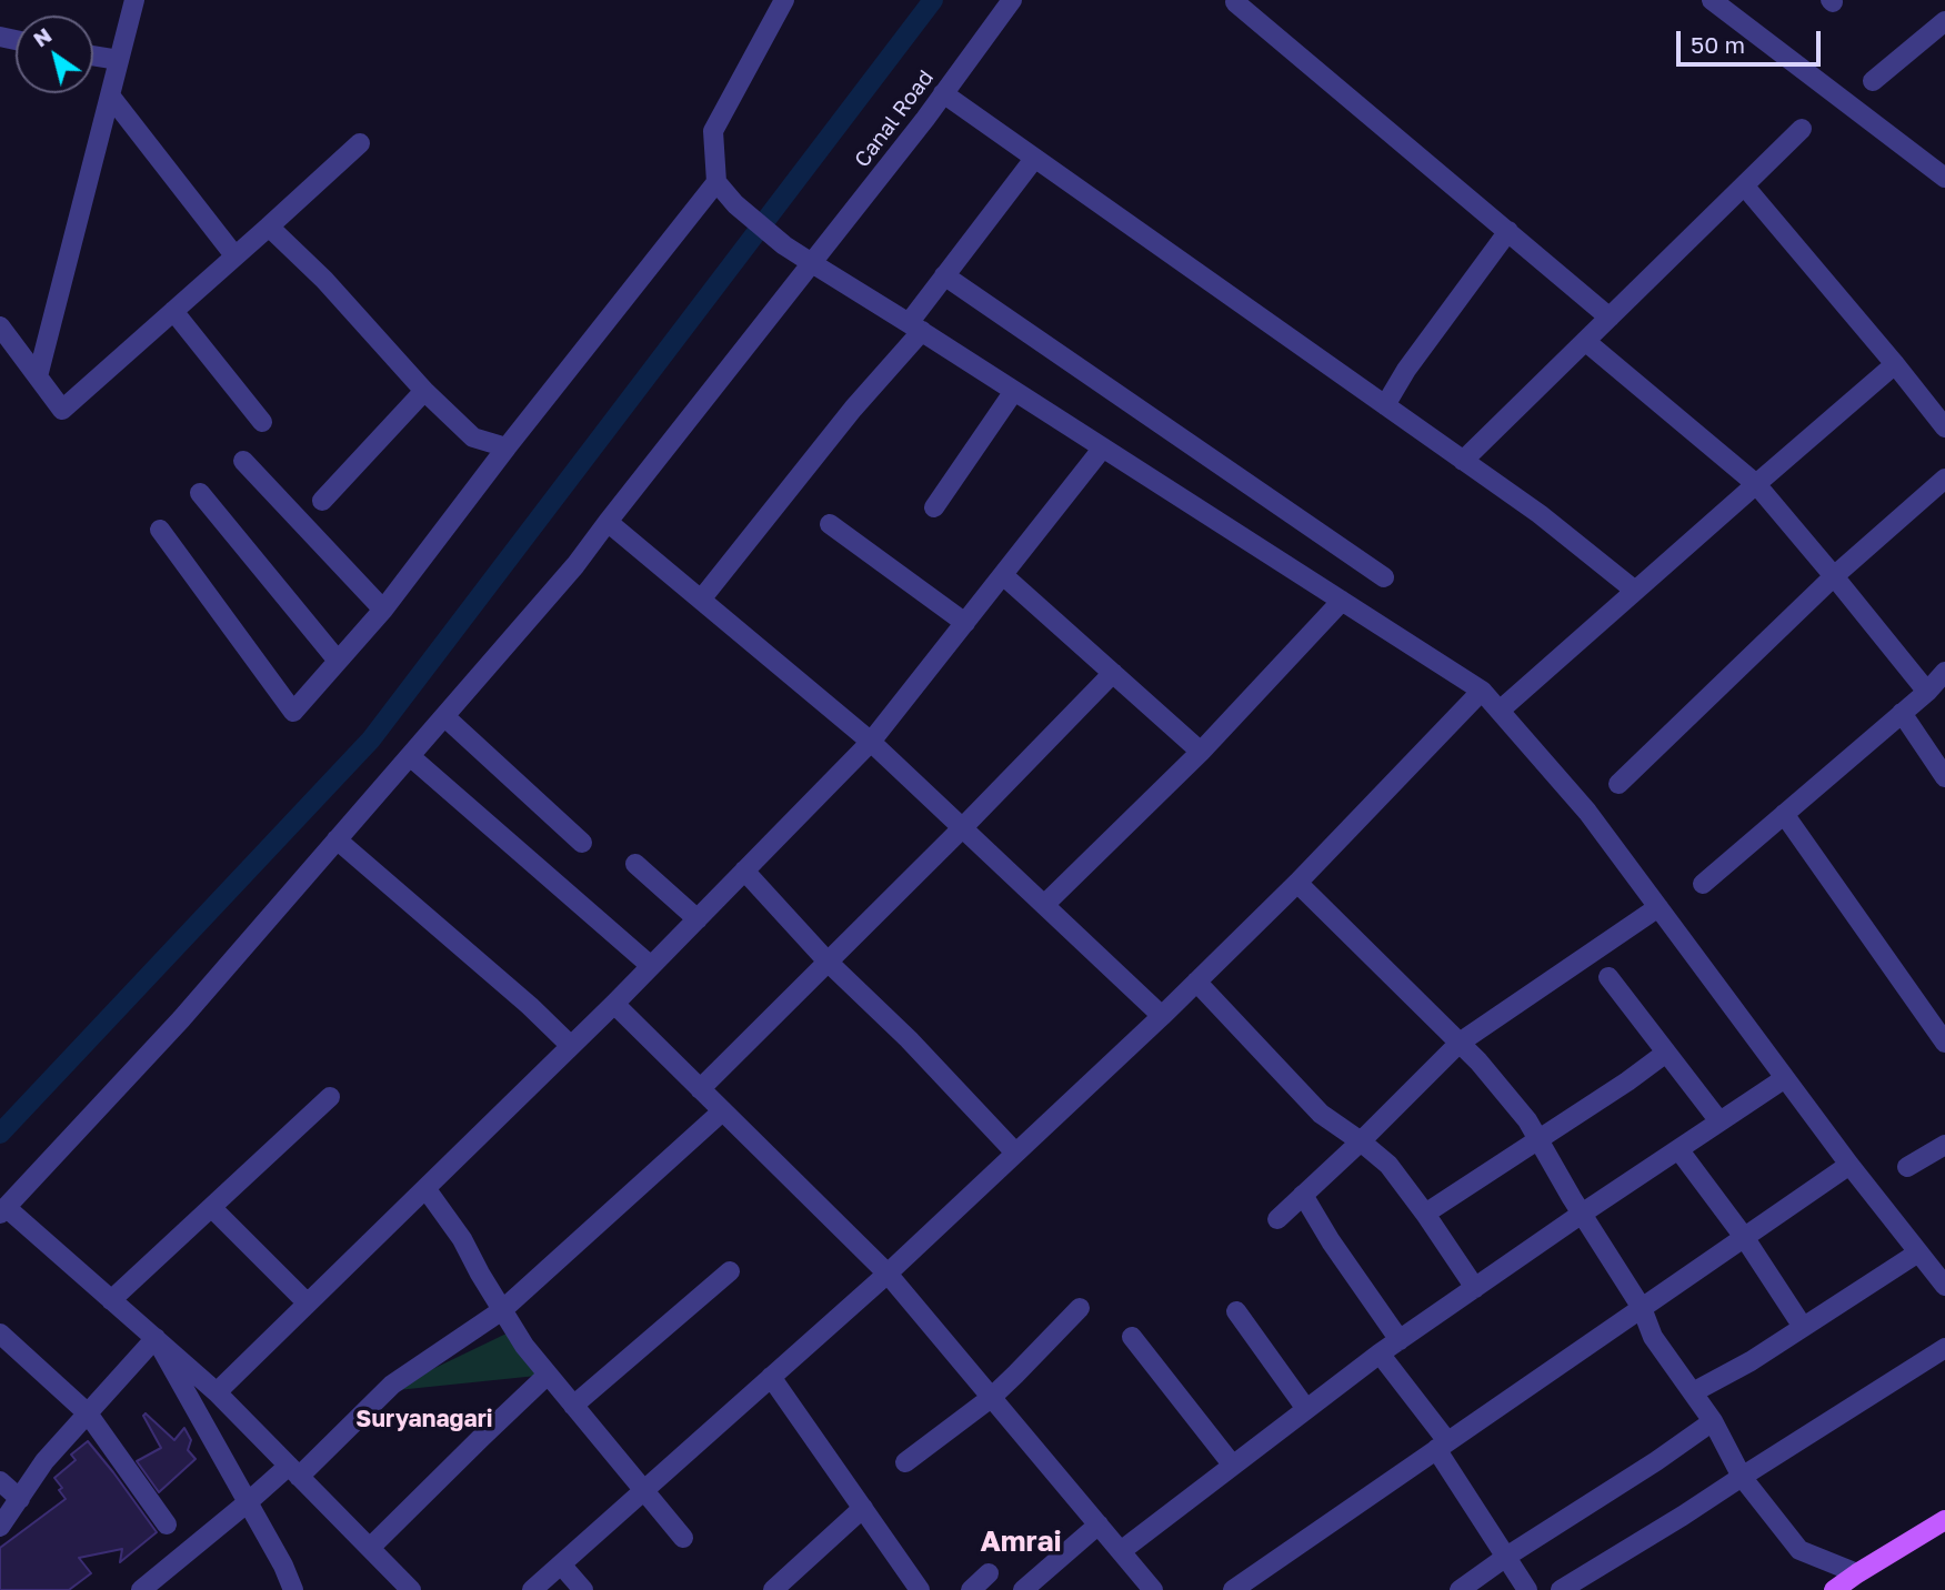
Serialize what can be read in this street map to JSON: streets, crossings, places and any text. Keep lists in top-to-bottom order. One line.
{"streets":{"street":["Canal Road"]},"districts":["Suryanagari","Amrai"],"scale_bar":"50 m","north":"top left"}
